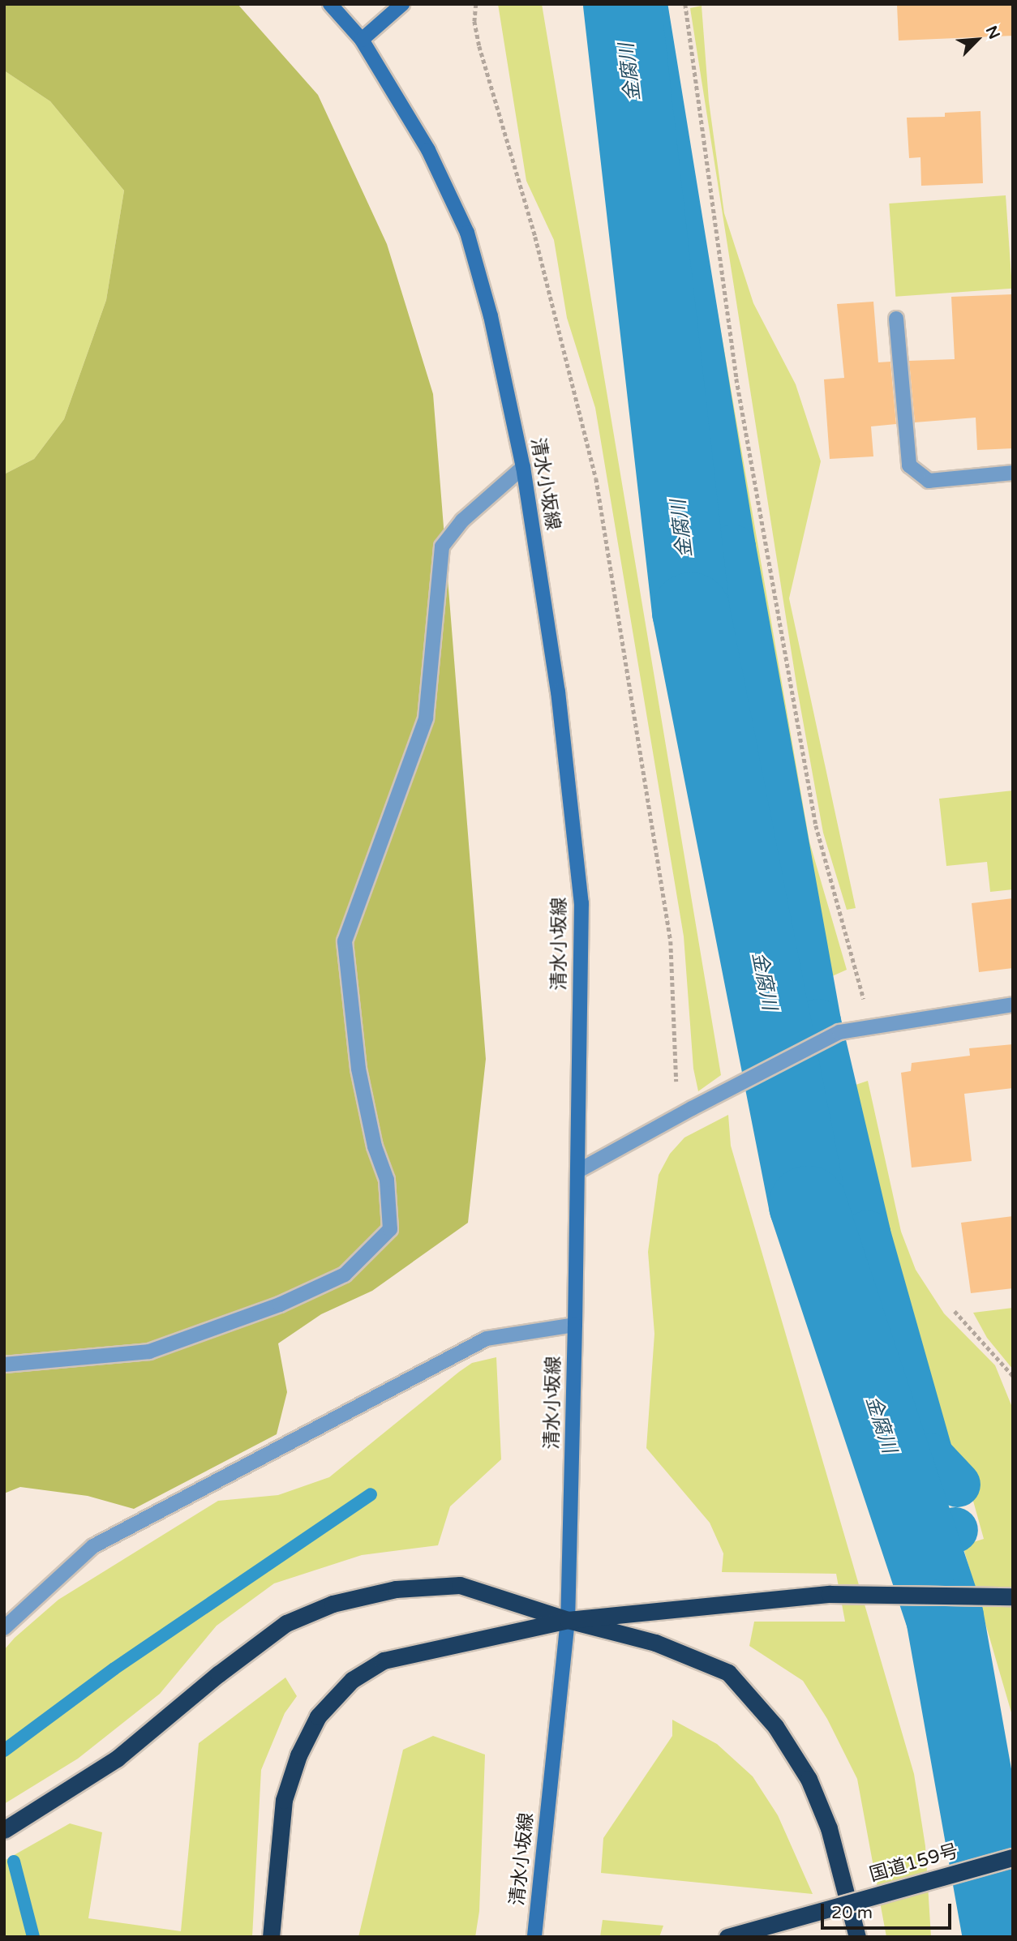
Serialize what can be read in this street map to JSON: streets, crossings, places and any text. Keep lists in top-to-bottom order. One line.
{"streets":{"highway":["国道159号"],"main road":["清水小坂線"]},"water":["金腐川"],"scale_bar":"20 m","north":"top right"}
